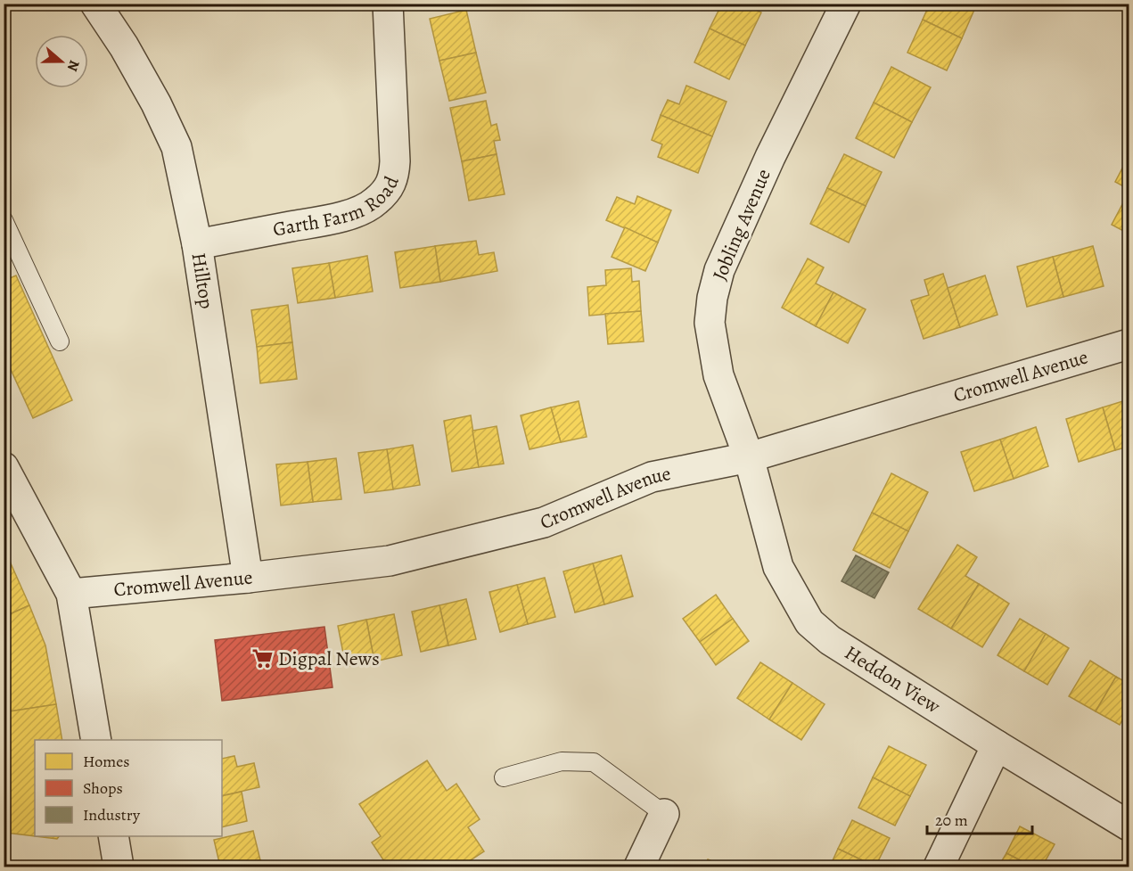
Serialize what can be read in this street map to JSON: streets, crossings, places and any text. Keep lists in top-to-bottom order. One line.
{"streets":{"street":["Garth Farm Road","Jobling Avenue","Hilltop","Cromwell Avenue","Heddon View"]},"crossings":[["Garth Farm Road","Hilltop"],["Jobling Avenue","Cromwell Avenue"],["Jobling Avenue","Heddon View"],["Hilltop","Cromwell Avenue"],["Cromwell Avenue","Heddon View"]],"places":{"supermarket":["Digpal News"]},"legend":["Homes","Shops","Industry"],"scale_bar":"20 m","north":"right"}
